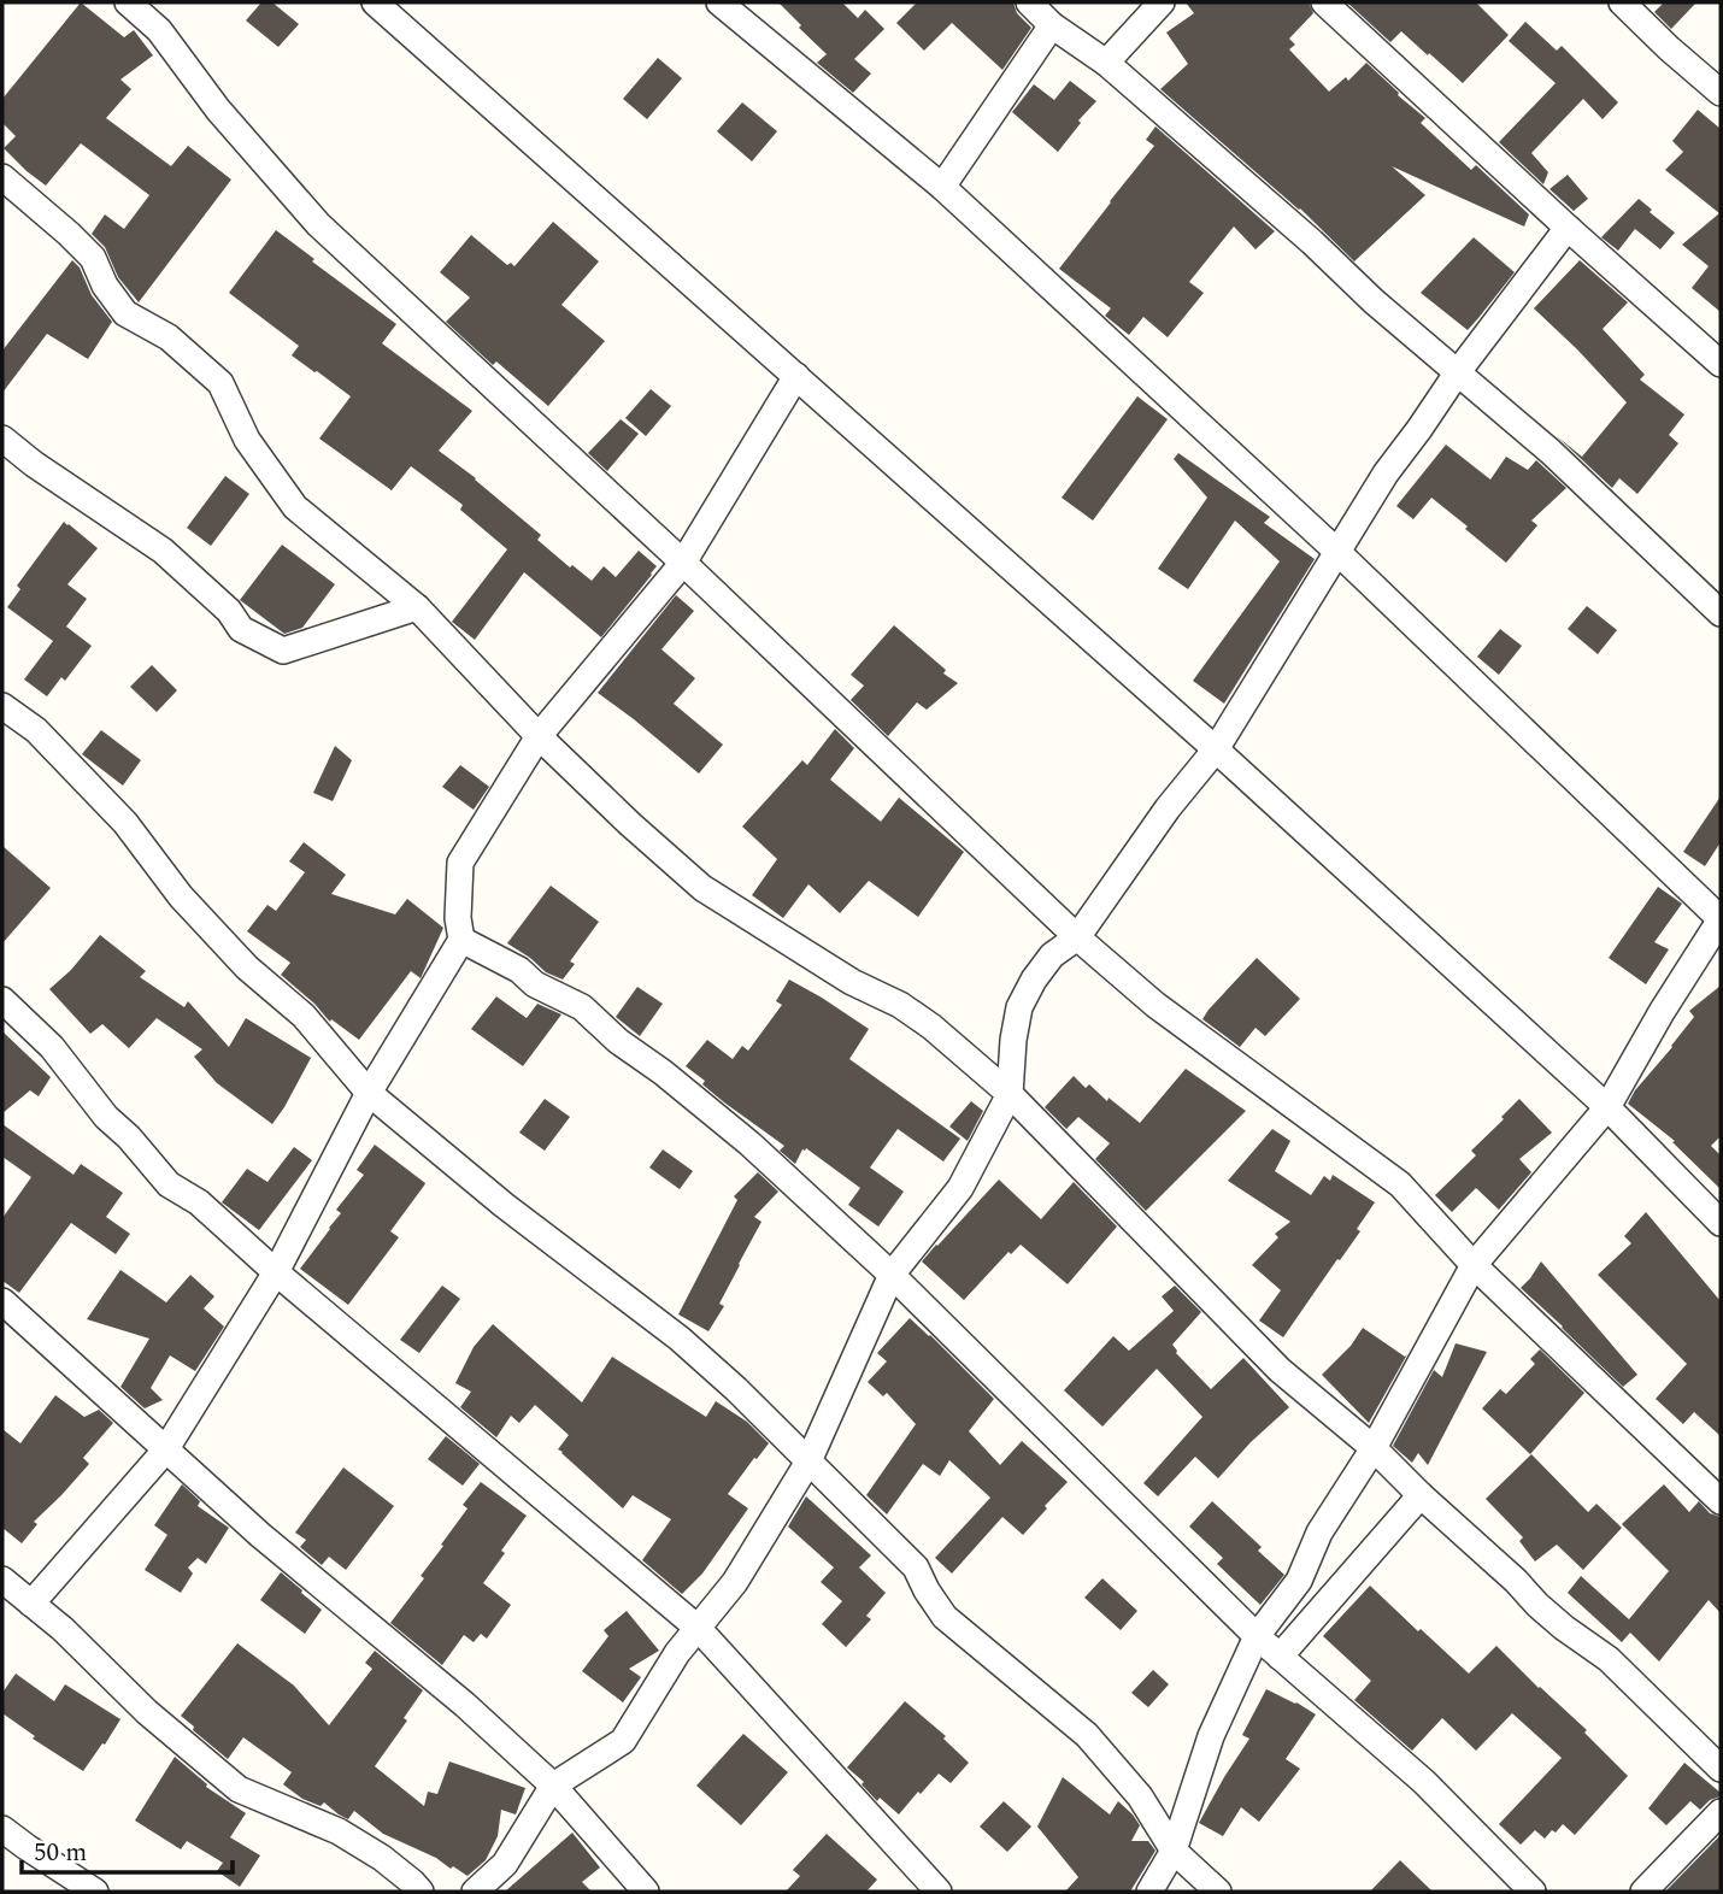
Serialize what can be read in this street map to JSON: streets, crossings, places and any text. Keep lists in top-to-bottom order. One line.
{"scale_bar":"50 m"}
